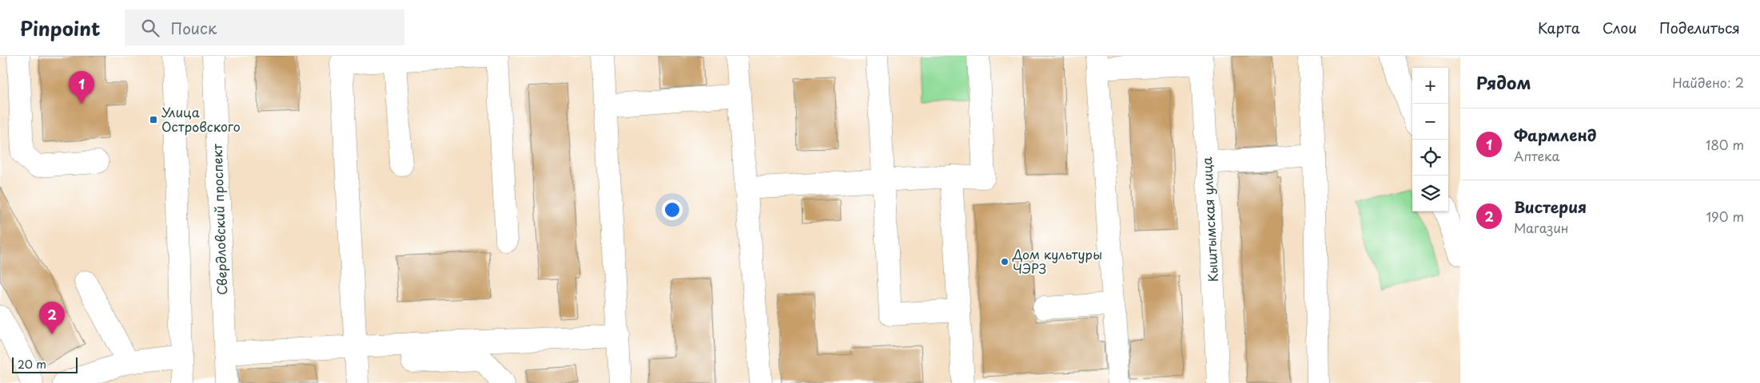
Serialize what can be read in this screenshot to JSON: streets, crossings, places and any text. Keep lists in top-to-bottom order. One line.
{"streets":{"main road":["Свердловский проспект","Кыштымская улица"]},"places":{"transit":["Улица Островского"],"other":["Дом культуры ЧЭРЗ"]},"scale_bar":"20 m","page":{"header":"Pinpoint","search":"Поиск","nav":["Карта","Слои","Поделиться"],"heading":["Рядом","Найдено: 2"],"map_buttons":["+","−"],"pins":["1","2"],"list":[{"mark":"1","name":"Фармленд","note":"Аптека","value":"180 m"},{"mark":"2","name":"Вистерия","note":"Магазин","value":"190 m"}],"scale":"20 m"}}
